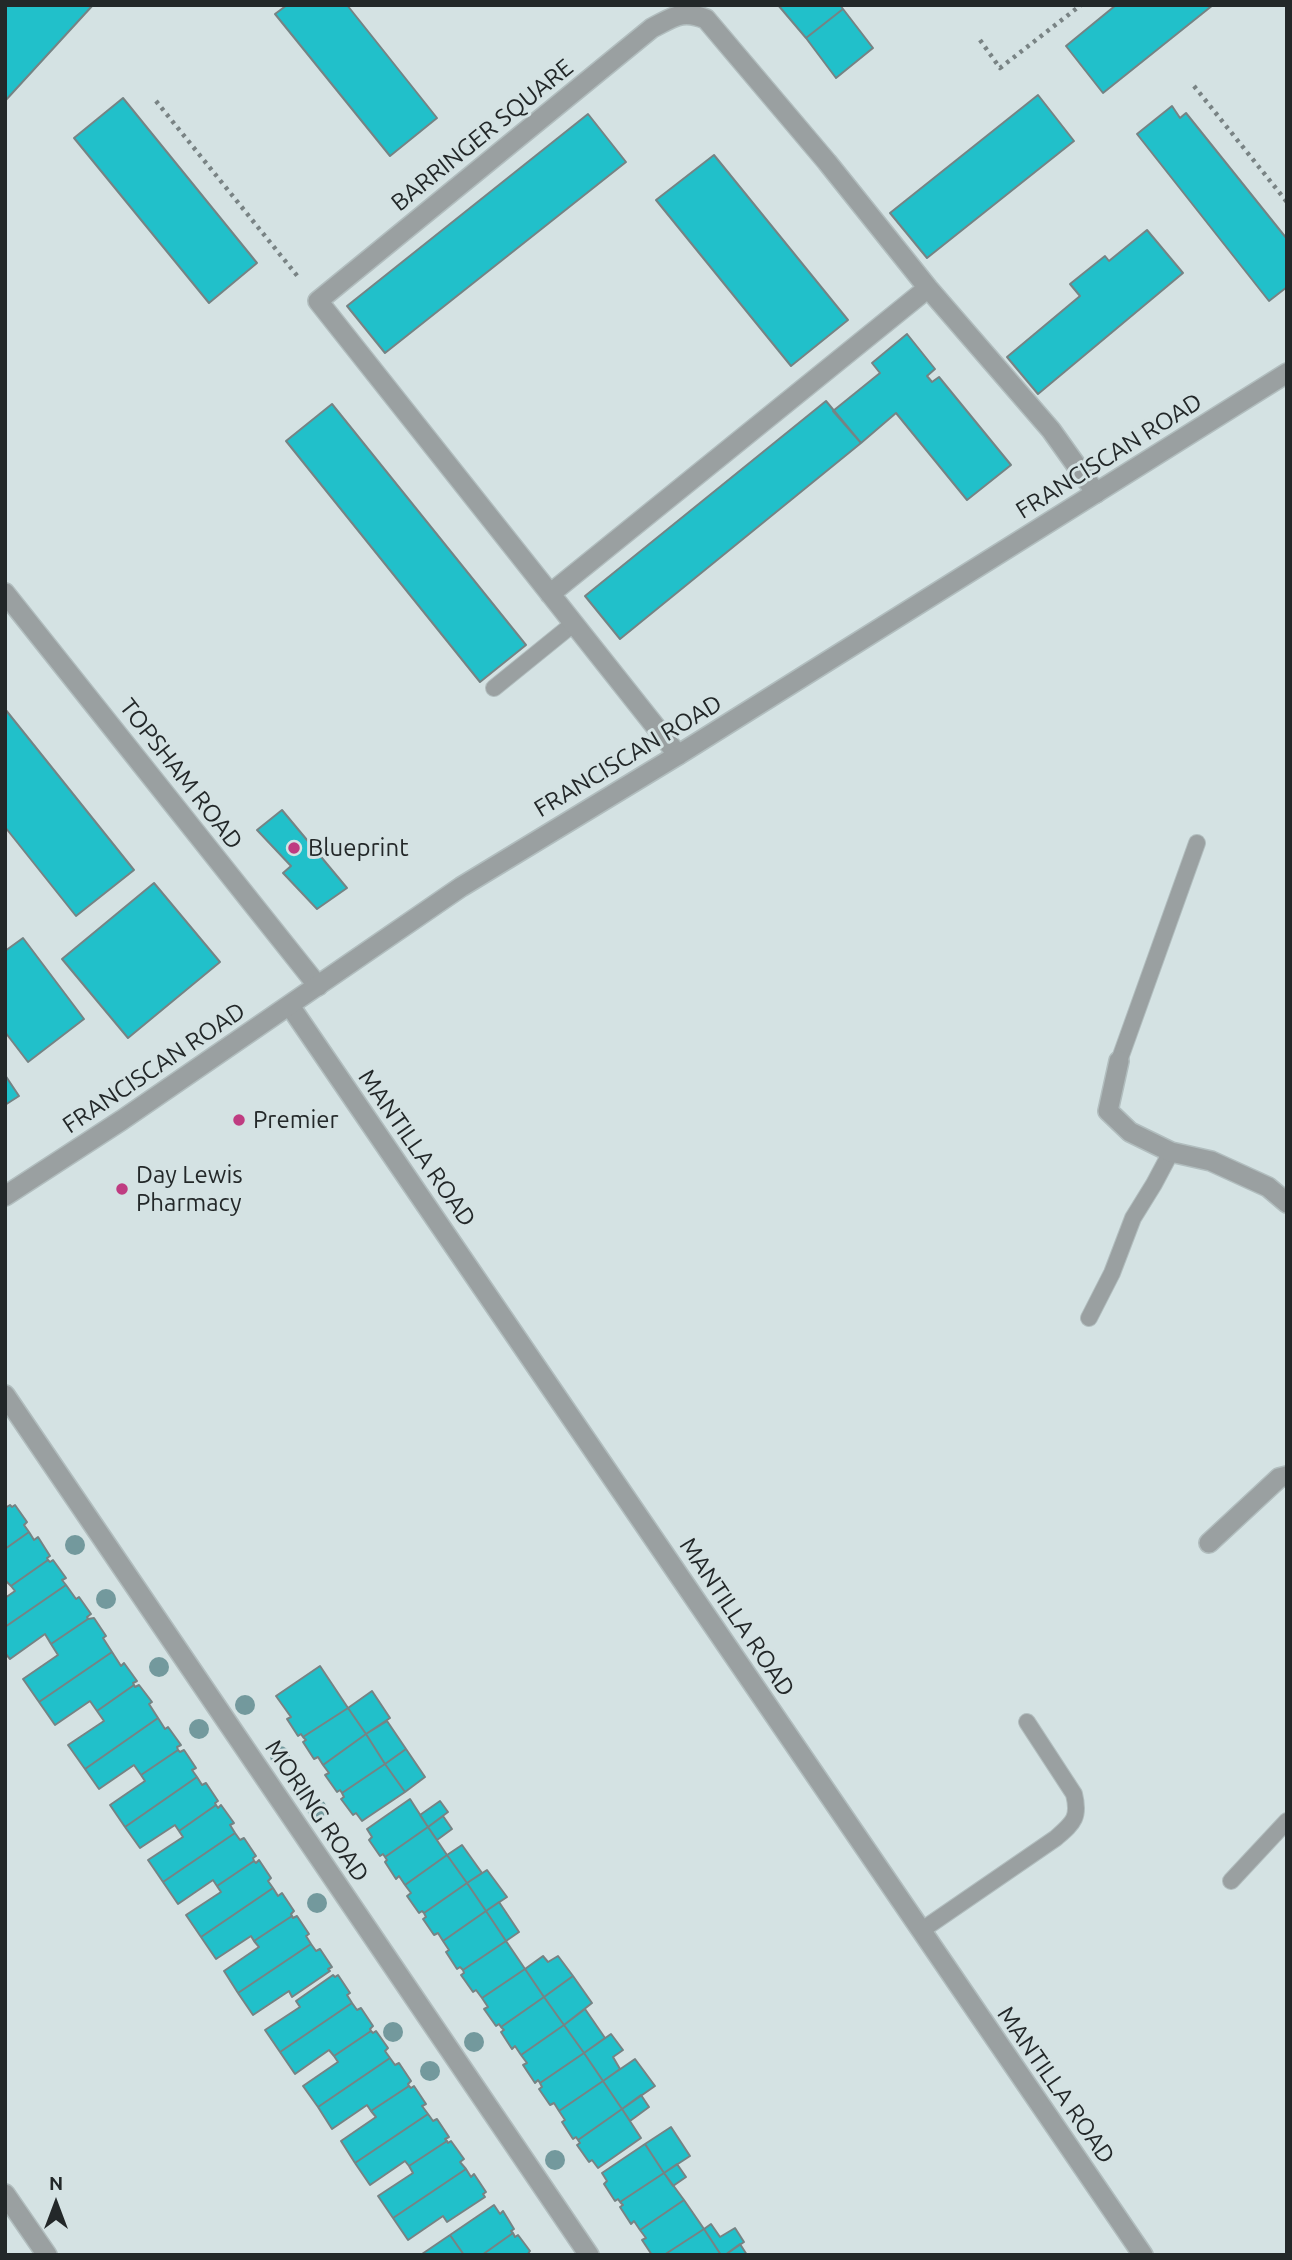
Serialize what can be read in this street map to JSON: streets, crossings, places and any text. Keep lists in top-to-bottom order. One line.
{"streets":{"street":["BARRINGER SQUARE","FRANCISCAN ROAD","TOPSHAM ROAD","MANTILLA ROAD","MORING ROAD"]},"crossings":[["BARRINGER SQUARE","FRANCISCAN ROAD"],["FRANCISCAN ROAD","TOPSHAM ROAD"],["FRANCISCAN ROAD","MANTILLA ROAD"]],"places":["Blueprint","Premier","Day Lewis Pharmacy"],"north":"top"}
